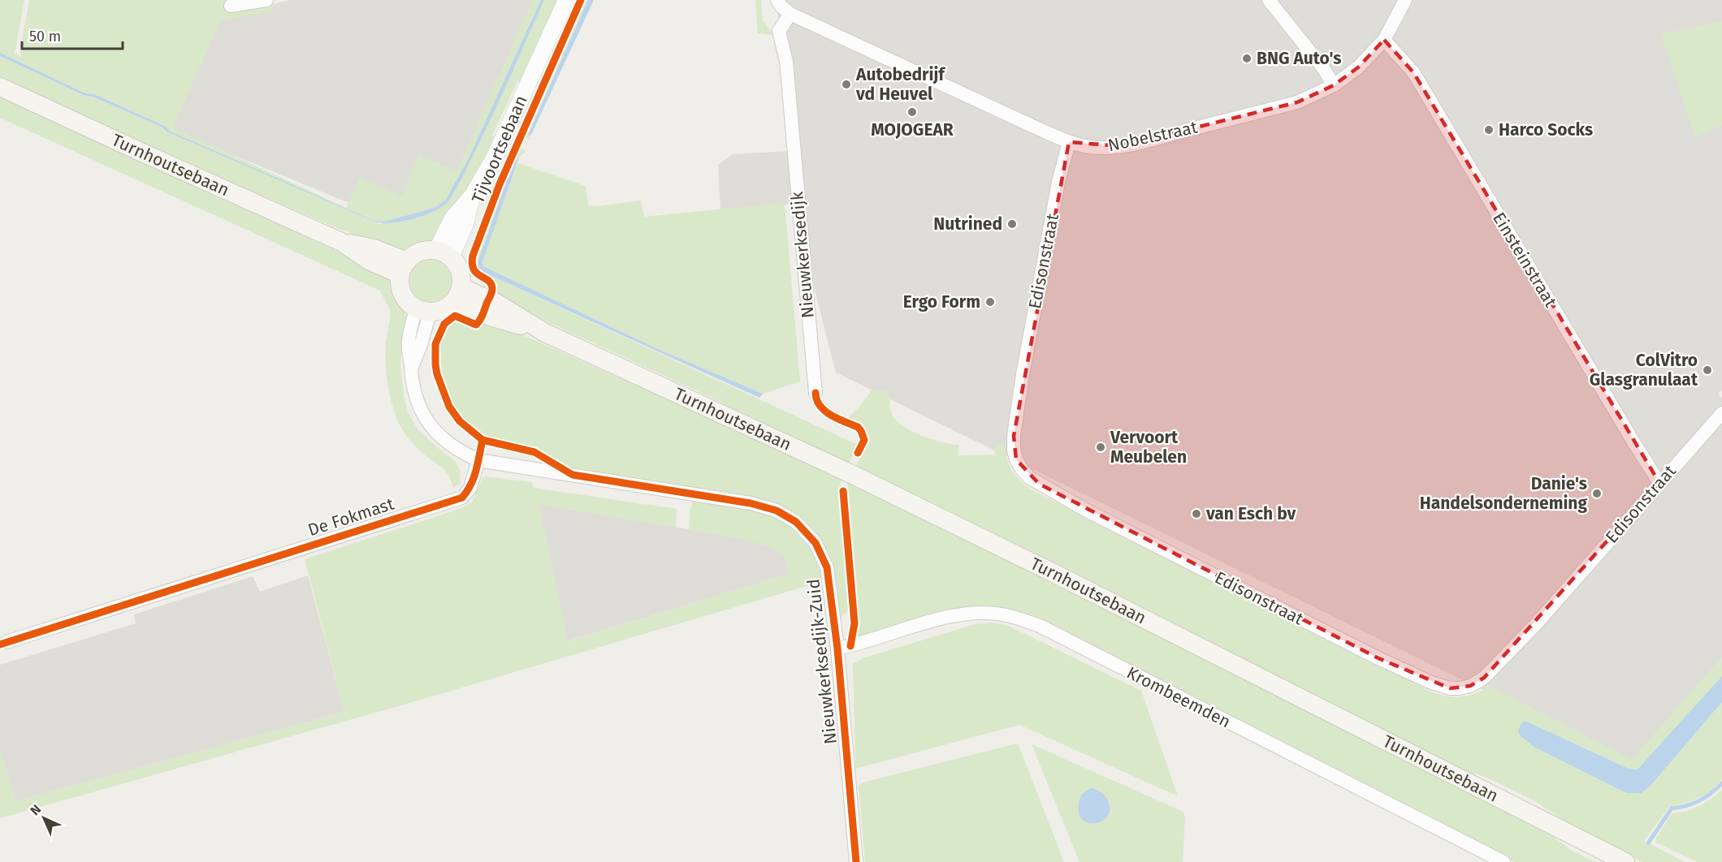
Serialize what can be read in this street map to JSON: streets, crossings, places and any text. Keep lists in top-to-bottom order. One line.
{"streets":{"main road":["Turnhoutsebaan"],"street":["Nobelstraat","Tijvoortsebaan","Nieuwkerksedijk","Einsteinstraat","Edisonstraat","De Fokmast","Nieuwkerksedijk-Zuid","Krombeemden"]},"crossings":[["Nobelstraat","Nieuwkerksedijk"],["Nobelstraat","Einsteinstraat"],["Nobelstraat","Edisonstraat"],["Tijvoortsebaan","Turnhoutsebaan"],["Einsteinstraat","Edisonstraat"],["De Fokmast","Nieuwkerksedijk-Zuid"],["Nieuwkerksedijk-Zuid","Krombeemden"]],"places":["BNG Auto's","Autobedrijf vd Heuvel","MOJOGEAR","Harco Socks","Nutrined","Ergo Form","ColVitro Glasgranulaat","Vervoort Meubelen","Danie's Handelsonderneming","van Esch bv"],"scale_bar":"50 m","north":"top left"}
